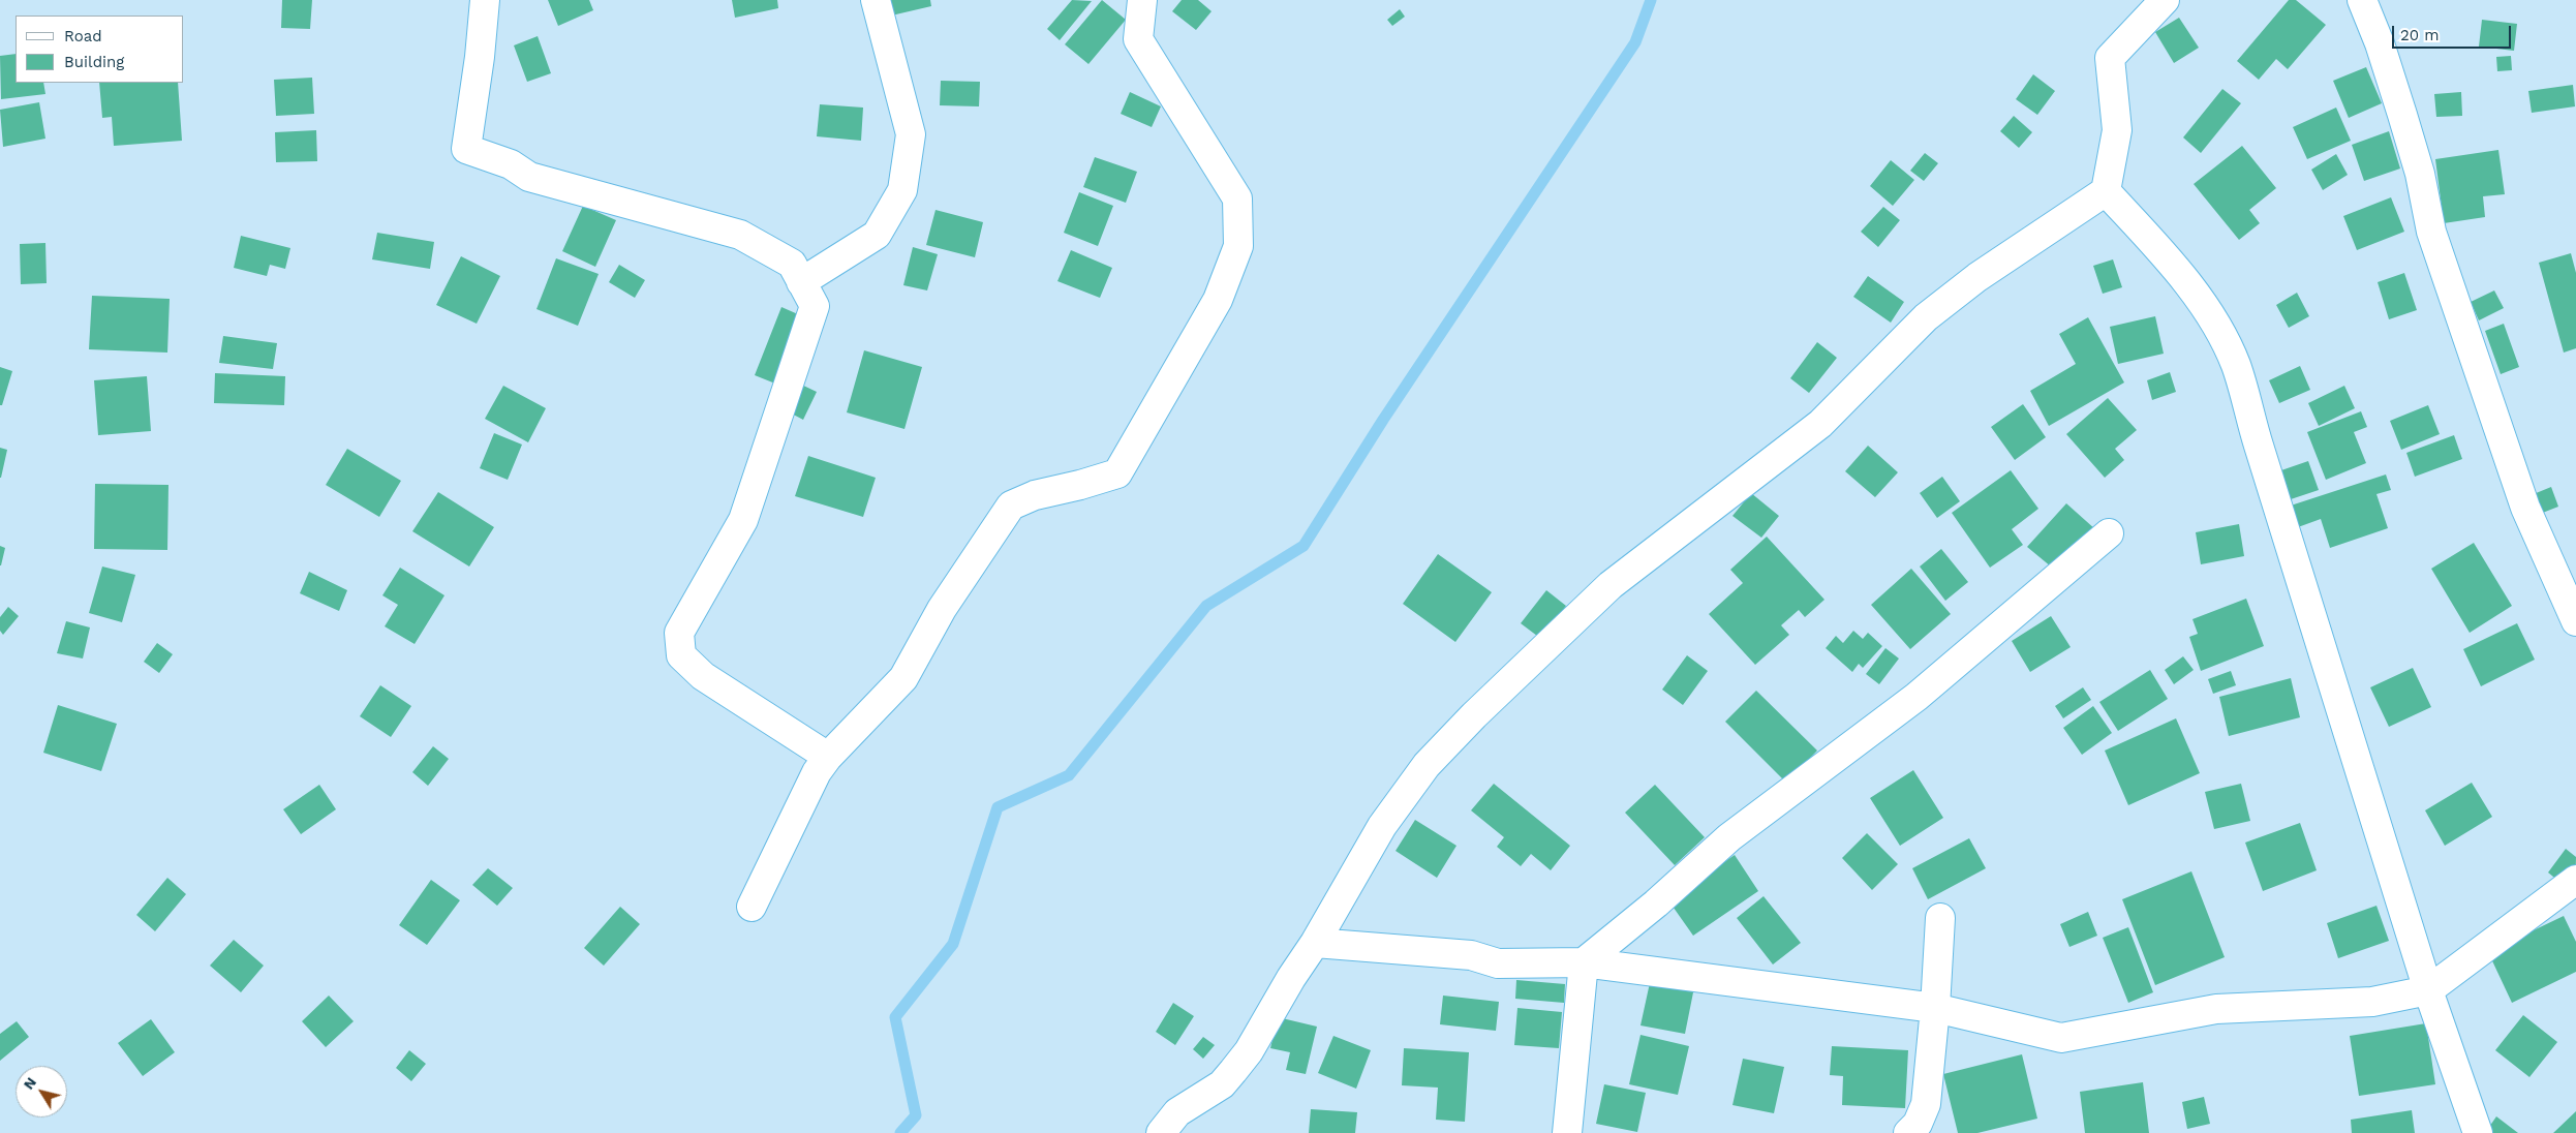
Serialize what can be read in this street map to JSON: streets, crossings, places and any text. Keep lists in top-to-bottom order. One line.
{"legend":["Road","Building"],"scale_bar":"20 m","north":"top left"}
